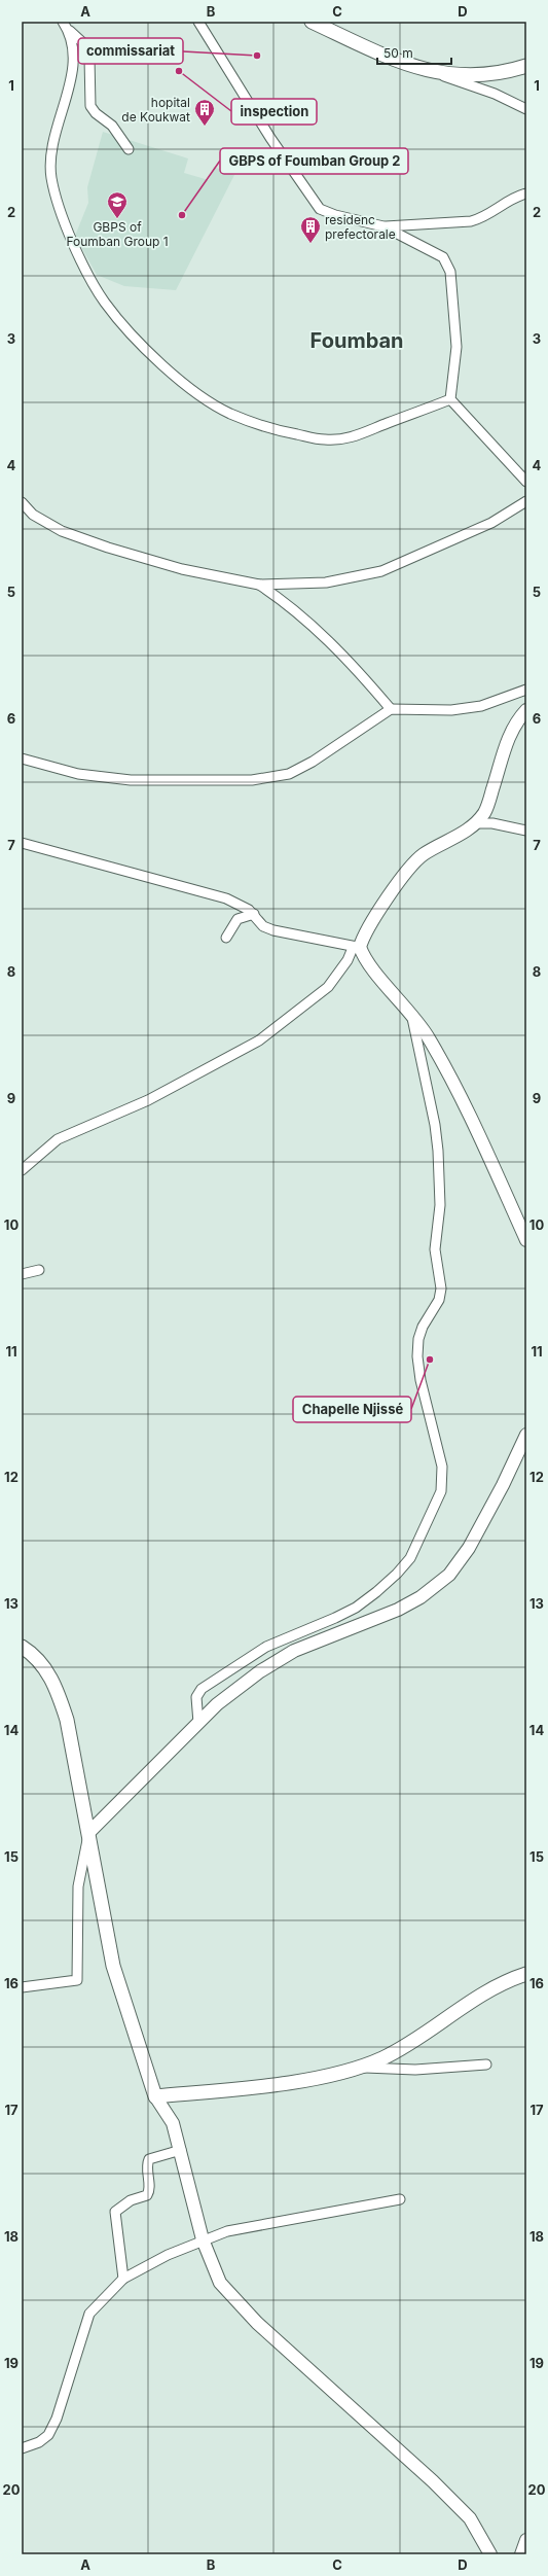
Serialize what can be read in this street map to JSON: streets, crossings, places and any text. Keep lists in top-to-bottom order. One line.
{"districts":["Foumban"],"places":{"other":["commissariat","inspection","GBPS of Foumban Group 2","Chapelle Njissé"],"building":["hopital de Koukwat","residenc prefectorale"],"school or university":["GBPS of Foumban Group 1"]},"scale_bar":"50 m","grid":{"columns":["A","B","C","D"],"rows":["1","2","3","4","5","6","7","8","9","10","11","12","13","14","15","16","17","18","19","20"]}}
